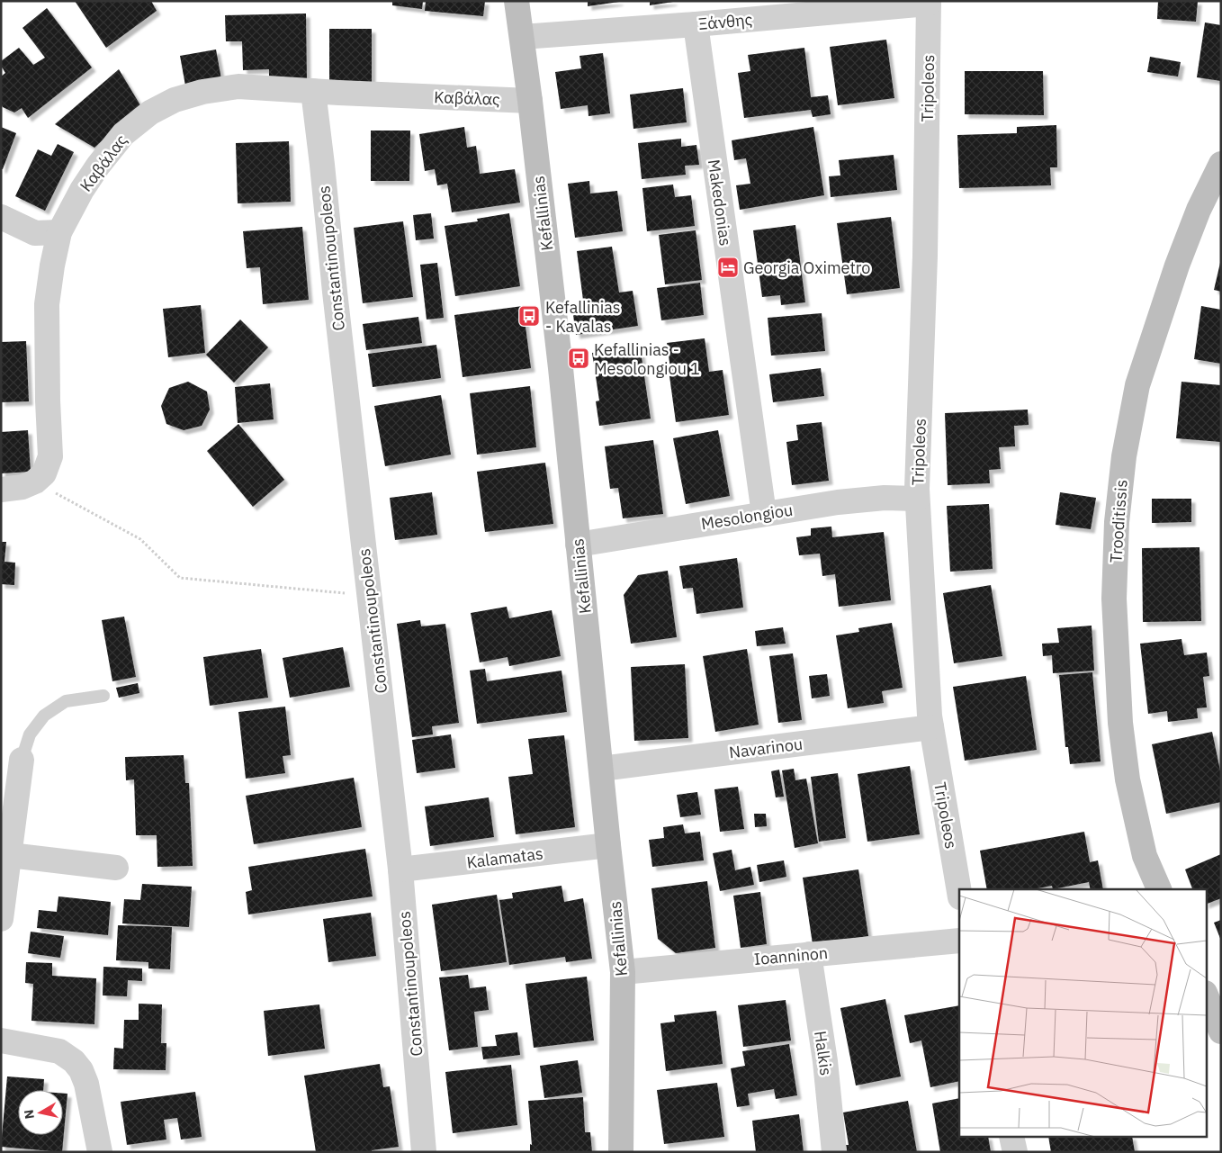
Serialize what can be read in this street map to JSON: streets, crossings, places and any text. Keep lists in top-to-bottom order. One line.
{"streets":{"street":["Ξάνθης","Tripoleos","Καβάλας","Makedonias","Kefallinias","Constantinoupoleos","Mesolongiou","Trooditissis","Navarinou","Kalamatas","Ioanninon","Halkis"]},"crossings":[["Ξάνθης","Tripoleos"],["Ξάνθης","Makedonias"],["Ξάνθης","Kefallinias"],["Tripoleos","Mesolongiou"],["Tripoleos","Navarinou"],["Καβάλας","Kefallinias"],["Καβάλας","Constantinoupoleos"],["Makedonias","Mesolongiou"],["Kefallinias","Mesolongiou"],["Kefallinias","Navarinou"],["Kefallinias","Kalamatas"],["Kefallinias","Ioanninon"],["Constantinoupoleos","Kalamatas"],["Ioanninon","Halkis"]],"places":{"hotel":["Georgia Oximetro"],"bus stop":["Kefallinias - Kavalas","Kefallinias - Mesolongiou 1"]},"north":"left"}
